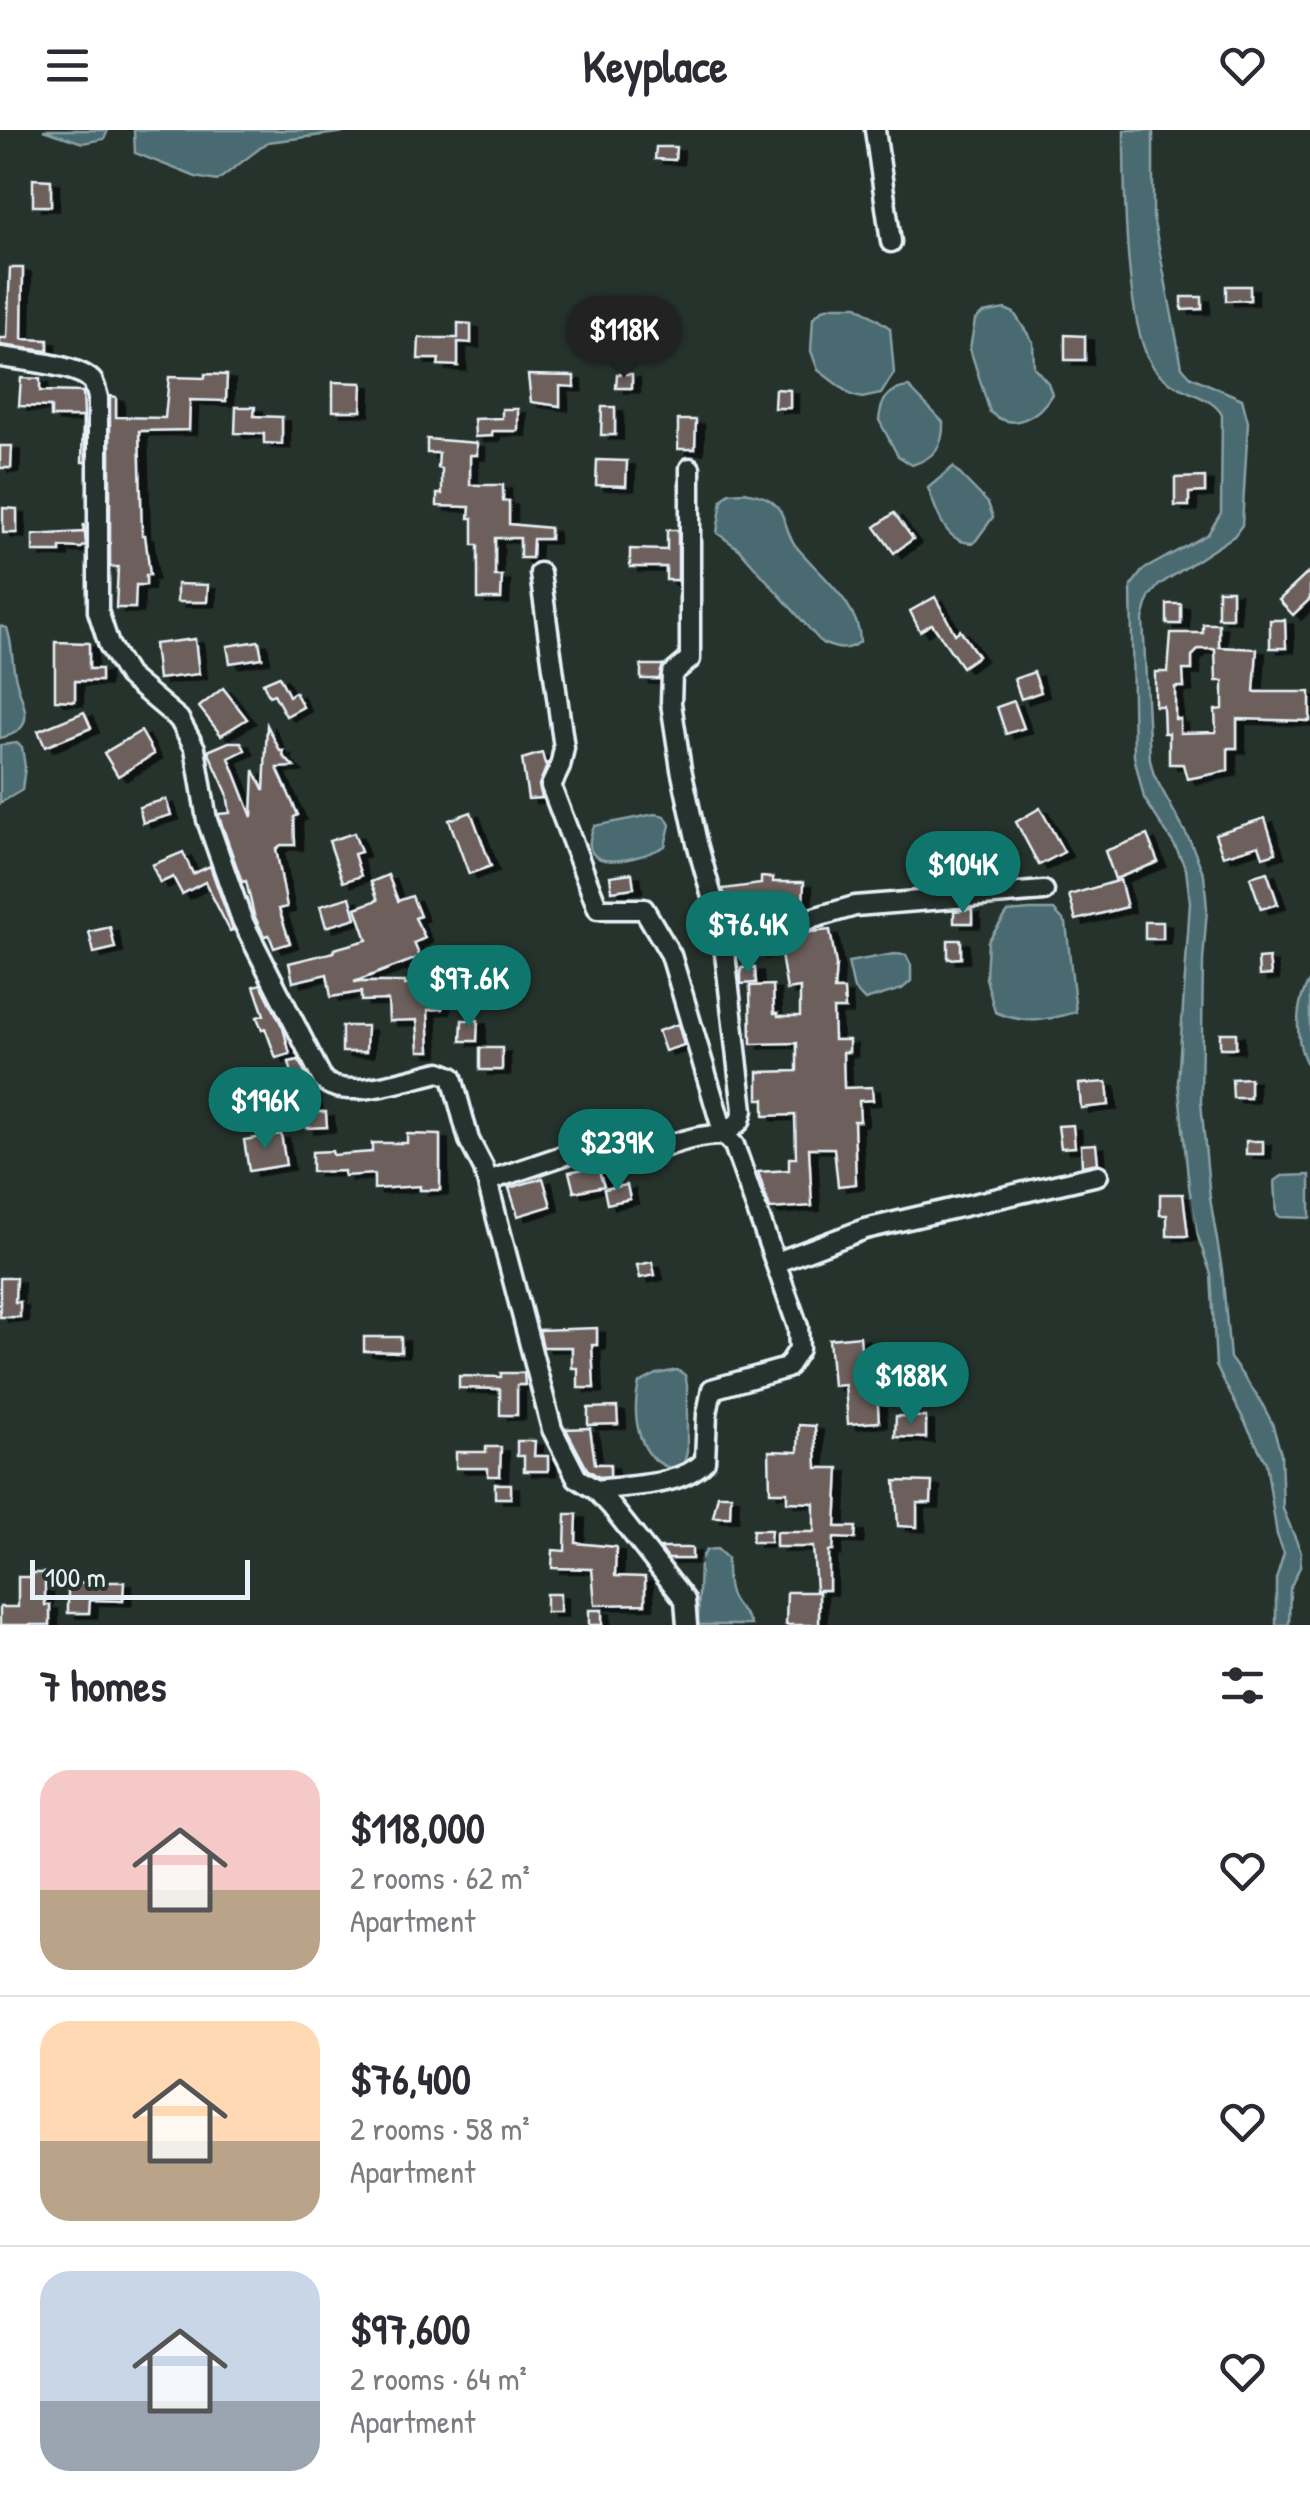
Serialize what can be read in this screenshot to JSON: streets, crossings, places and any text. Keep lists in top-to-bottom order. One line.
{"scale_bar":"100 m","page":{"header":"Keyplace","price":["$118K","$104K","$76.4K","$97.6K","$196K","$239K","$188K"],"scale":"100 m","heading":"7 homes","list":[{"name":"$118,000","note":"2 rooms · 62 m² · Apartment"},{"name":"$76,400","note":"2 rooms · 58 m² · Apartment"},{"name":"$97,600","note":"2 rooms · 64 m² · Apartment"}]}}
